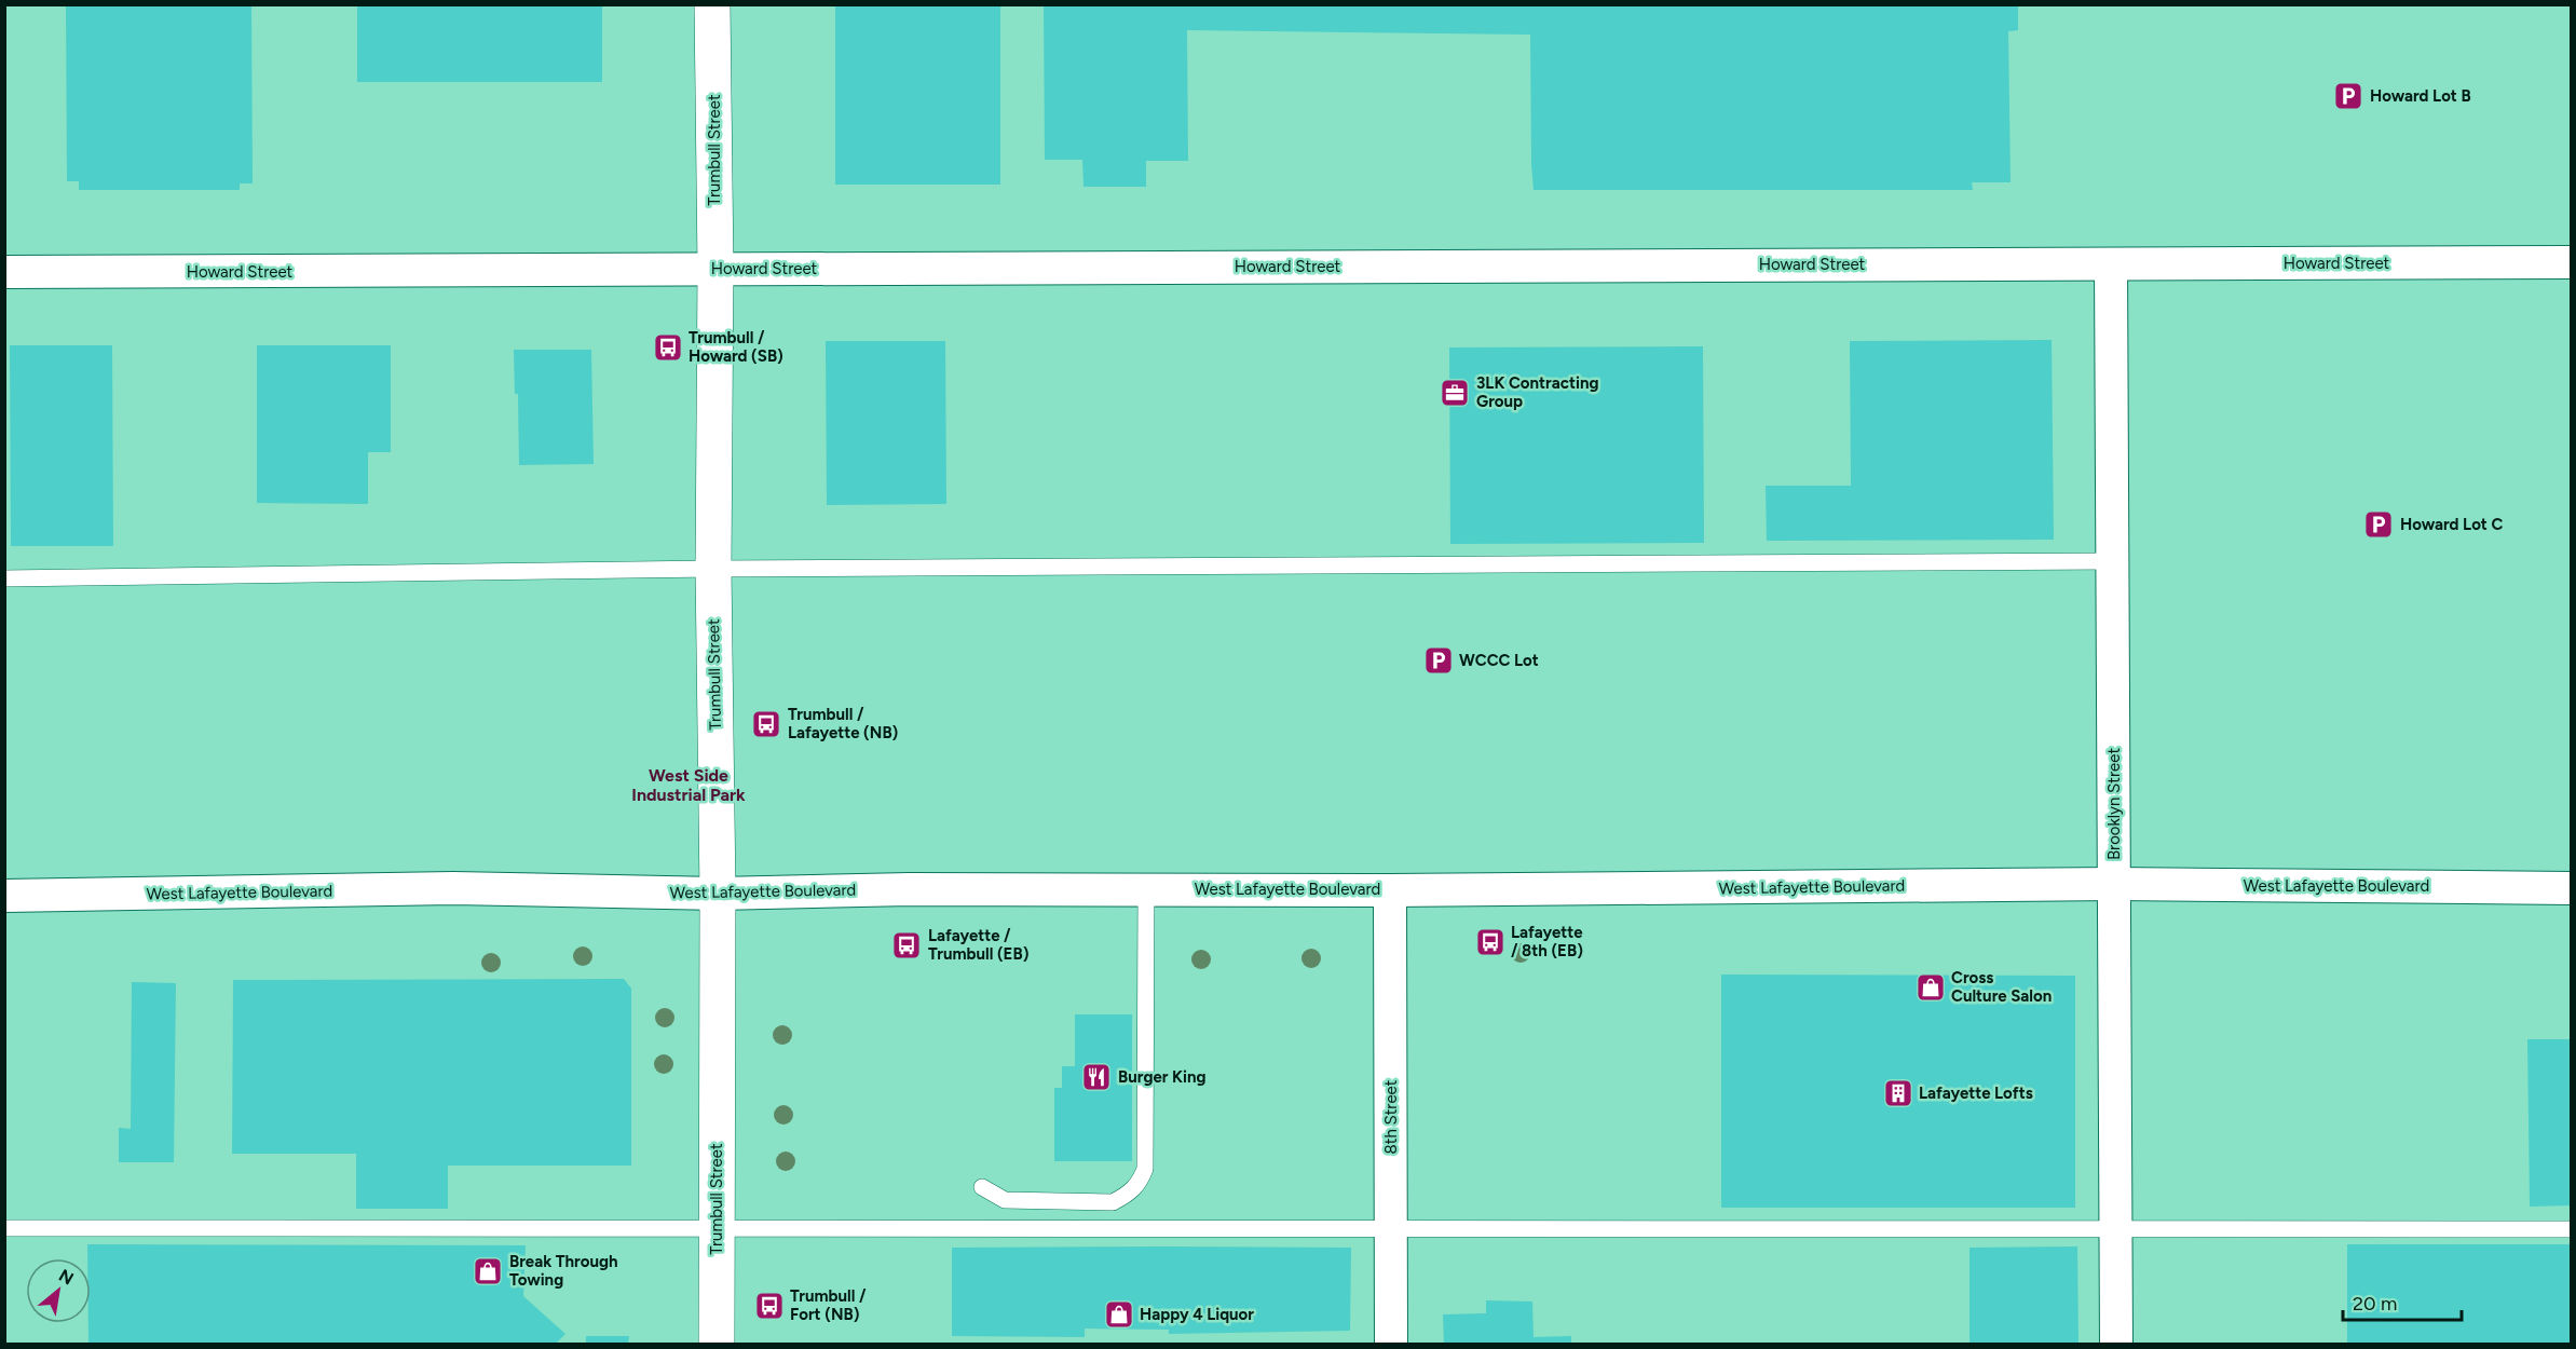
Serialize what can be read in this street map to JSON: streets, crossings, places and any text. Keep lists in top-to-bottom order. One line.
{"streets":{"street":["Trumbull Street","Howard Street","Brooklyn Street","West Lafayette Boulevard","8th Street"]},"crossings":[["Trumbull Street","Howard Street"],["Trumbull Street","West Lafayette Boulevard"],["Howard Street","Brooklyn Street"],["Brooklyn Street","West Lafayette Boulevard"],["West Lafayette Boulevard","8th Street"]],"districts":["West Side Industrial Park"],"places":{"parking":["Howard Lot B","Howard Lot C","WCCC Lot"],"bus stop":["Trumbull / Howard (SB)","Trumbull / Lafayette (NB)","Lafayette / 8th (EB)","Lafayette / Trumbull (EB)","Trumbull / Fort (NB)"],"office":["3LK Contracting Group"],"shop":["Cross Culture Salon","Break Through Towing","Happy 4 Liquor"],"restaurant":["Burger King"],"building":["Lafayette Lofts"]},"scale_bar":"20 m","north":"top right"}
